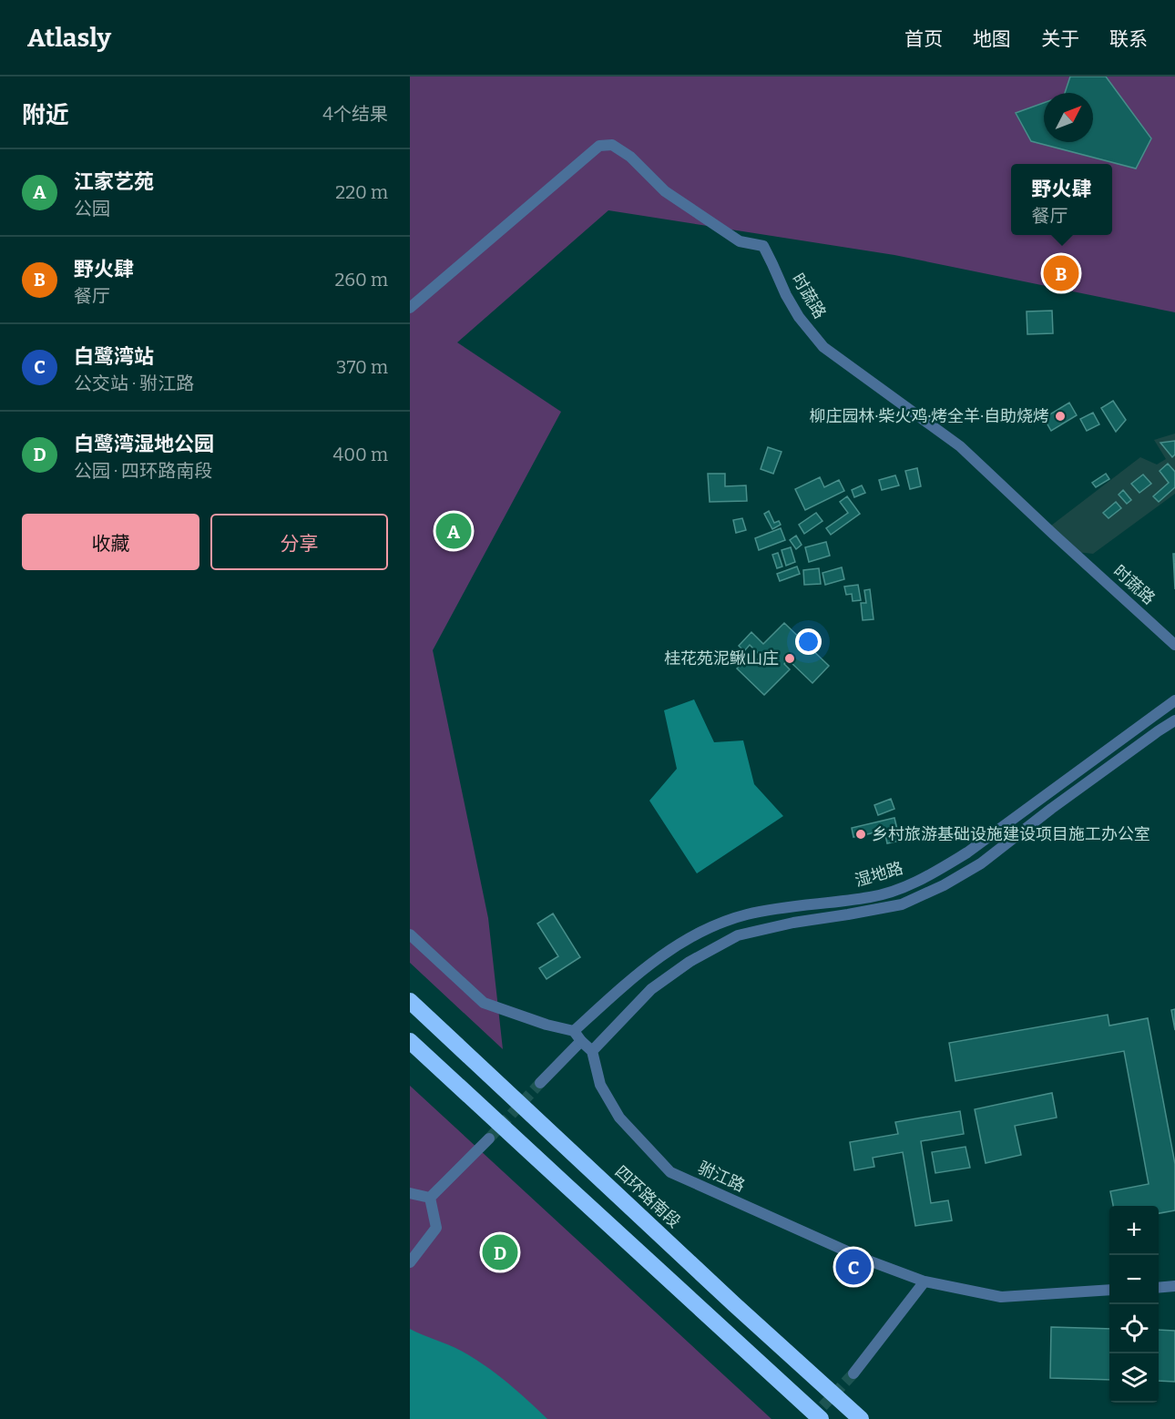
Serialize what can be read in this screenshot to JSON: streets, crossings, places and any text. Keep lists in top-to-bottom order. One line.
{"streets":{"highway":["四环路南段"],"street":["时蔬路","湿地路","驸江路"]},"crossings":[["湿地路","驸江路"]],"places":["柳庄园林·柴火鸡·烤全羊·自助烧烤","桂花苑泥鳅山庄","乡村旅游基础设施建设项目施工办公室"],"north":"top right","page":{"header":"Atlasly","nav":["首页","地图","关于","联系"],"heading":["附近","4个结果"],"list":[{"mark":"A","name":"江家艺苑","note":"公园","value":"220 m"},{"mark":"B","name":"野火肆","note":"餐厅","value":"260 m"},{"mark":"C","name":"白鹭湾站","note":"公交站 · 驸江路","value":"370 m"},{"mark":"D","name":"白鹭湾湿地公园","note":"公园 · 四环路南段","value":"400 m"}],"popup":["野火肆","餐厅"],"pins":["B","A","D","C"],"buttons":["收藏","分享"],"map_buttons":["+","−"]}}
